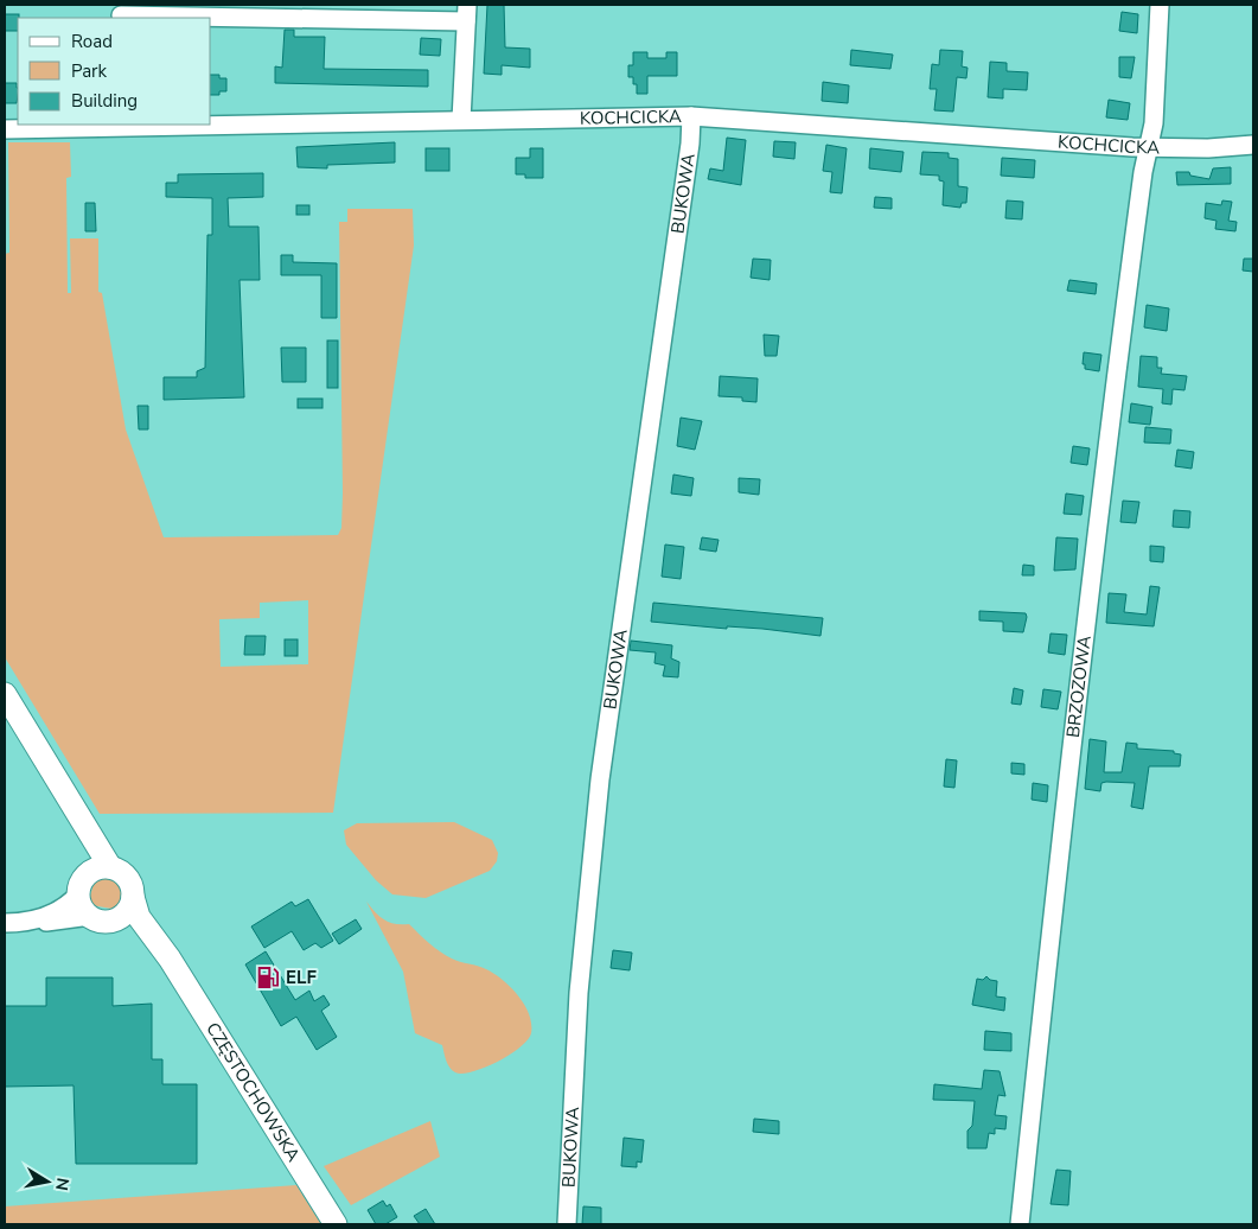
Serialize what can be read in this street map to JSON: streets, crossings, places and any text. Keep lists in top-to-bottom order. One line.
{"streets":{"main road":["CZĘSTOCHOWSKA"],"street":["KOCHCICKA","BUKOWA","BRZOZOWA"]},"crossings":[["KOCHCICKA","BUKOWA"],["KOCHCICKA","BRZOZOWA"]],"places":{"fuel station":["ELF"]},"legend":["Road","Park","Building"],"north":"right"}
